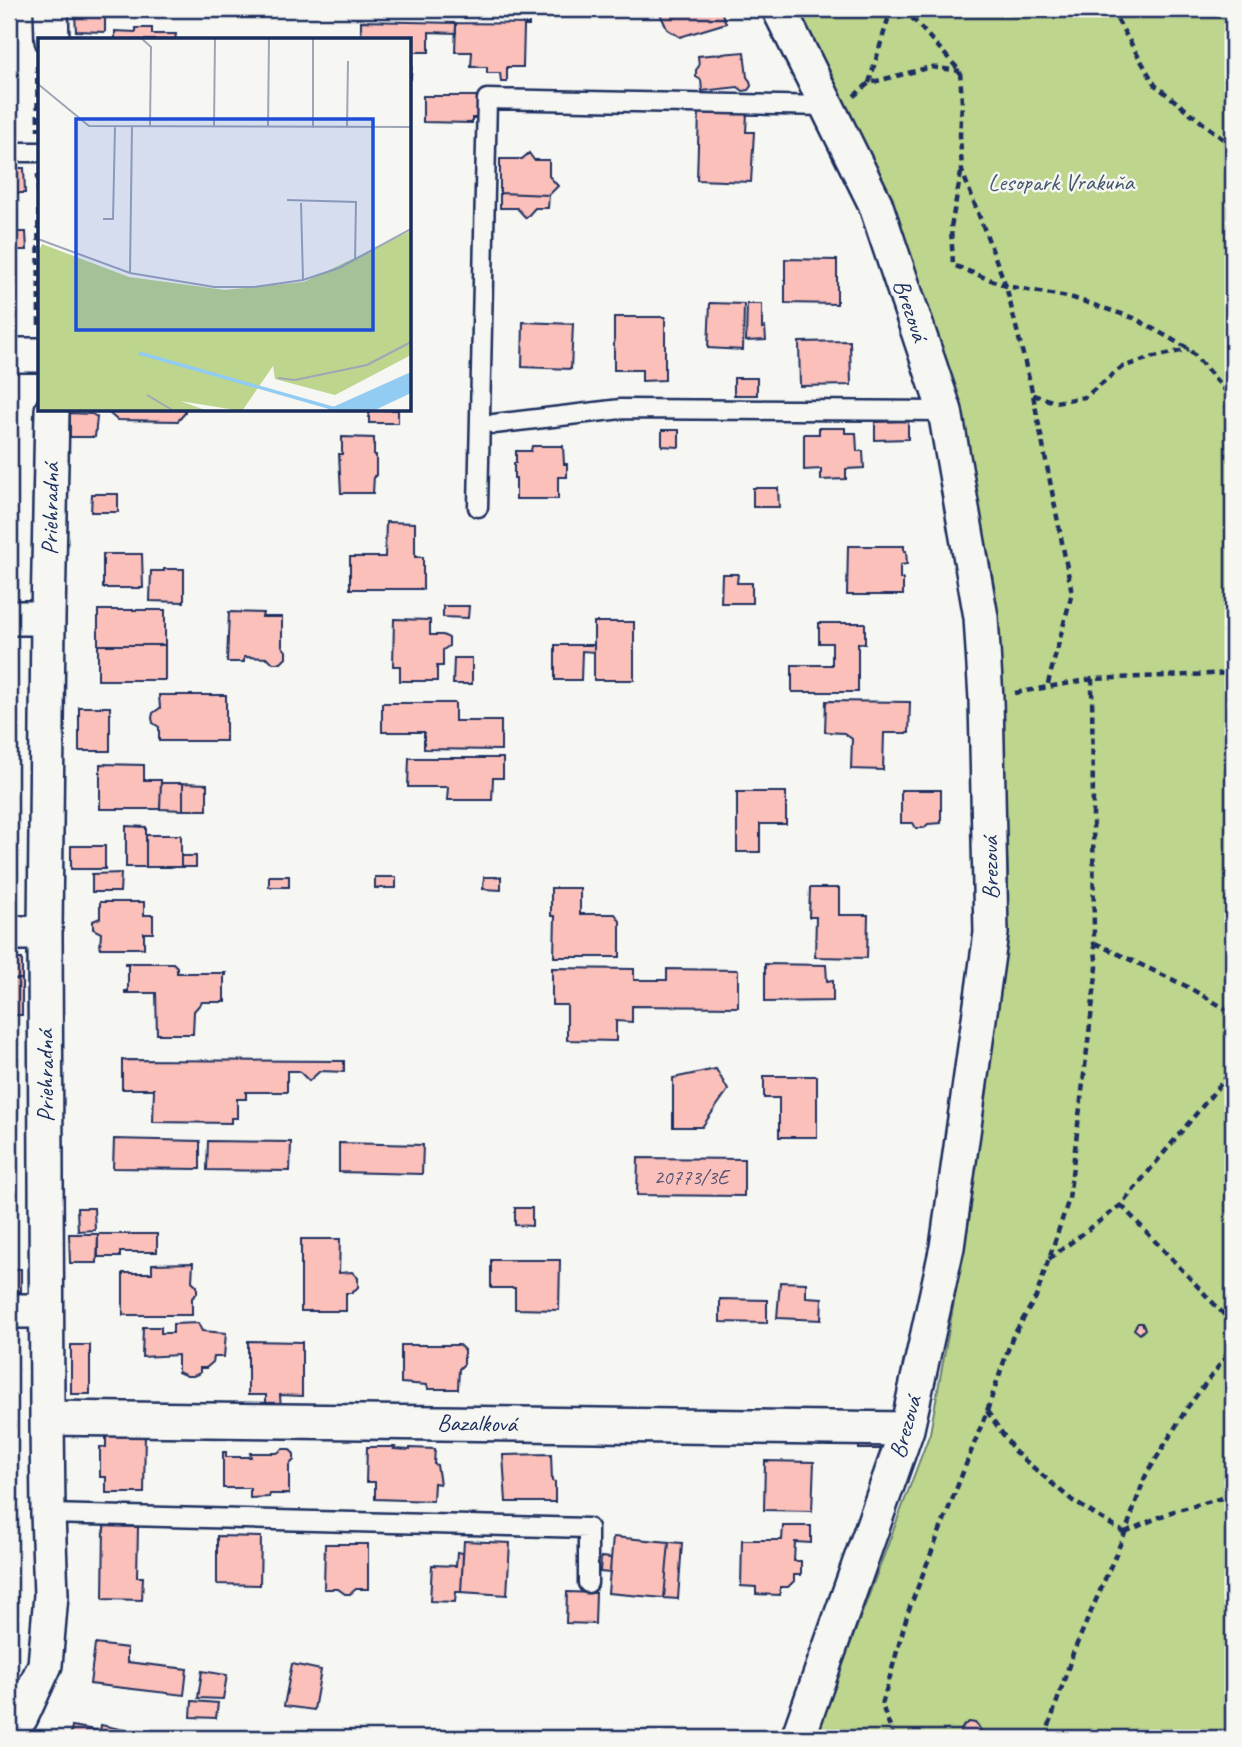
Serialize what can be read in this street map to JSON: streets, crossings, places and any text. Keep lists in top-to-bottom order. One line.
{"streets":{"street":["Brezová","Priehradná","Bazalková"]},"crossings":[["Brezová","Bazalková"],["Priehradná","Bazalková"]],"parks":["Lesopark Vrakuňa"],"house_numbers":["20773/3E"]}
